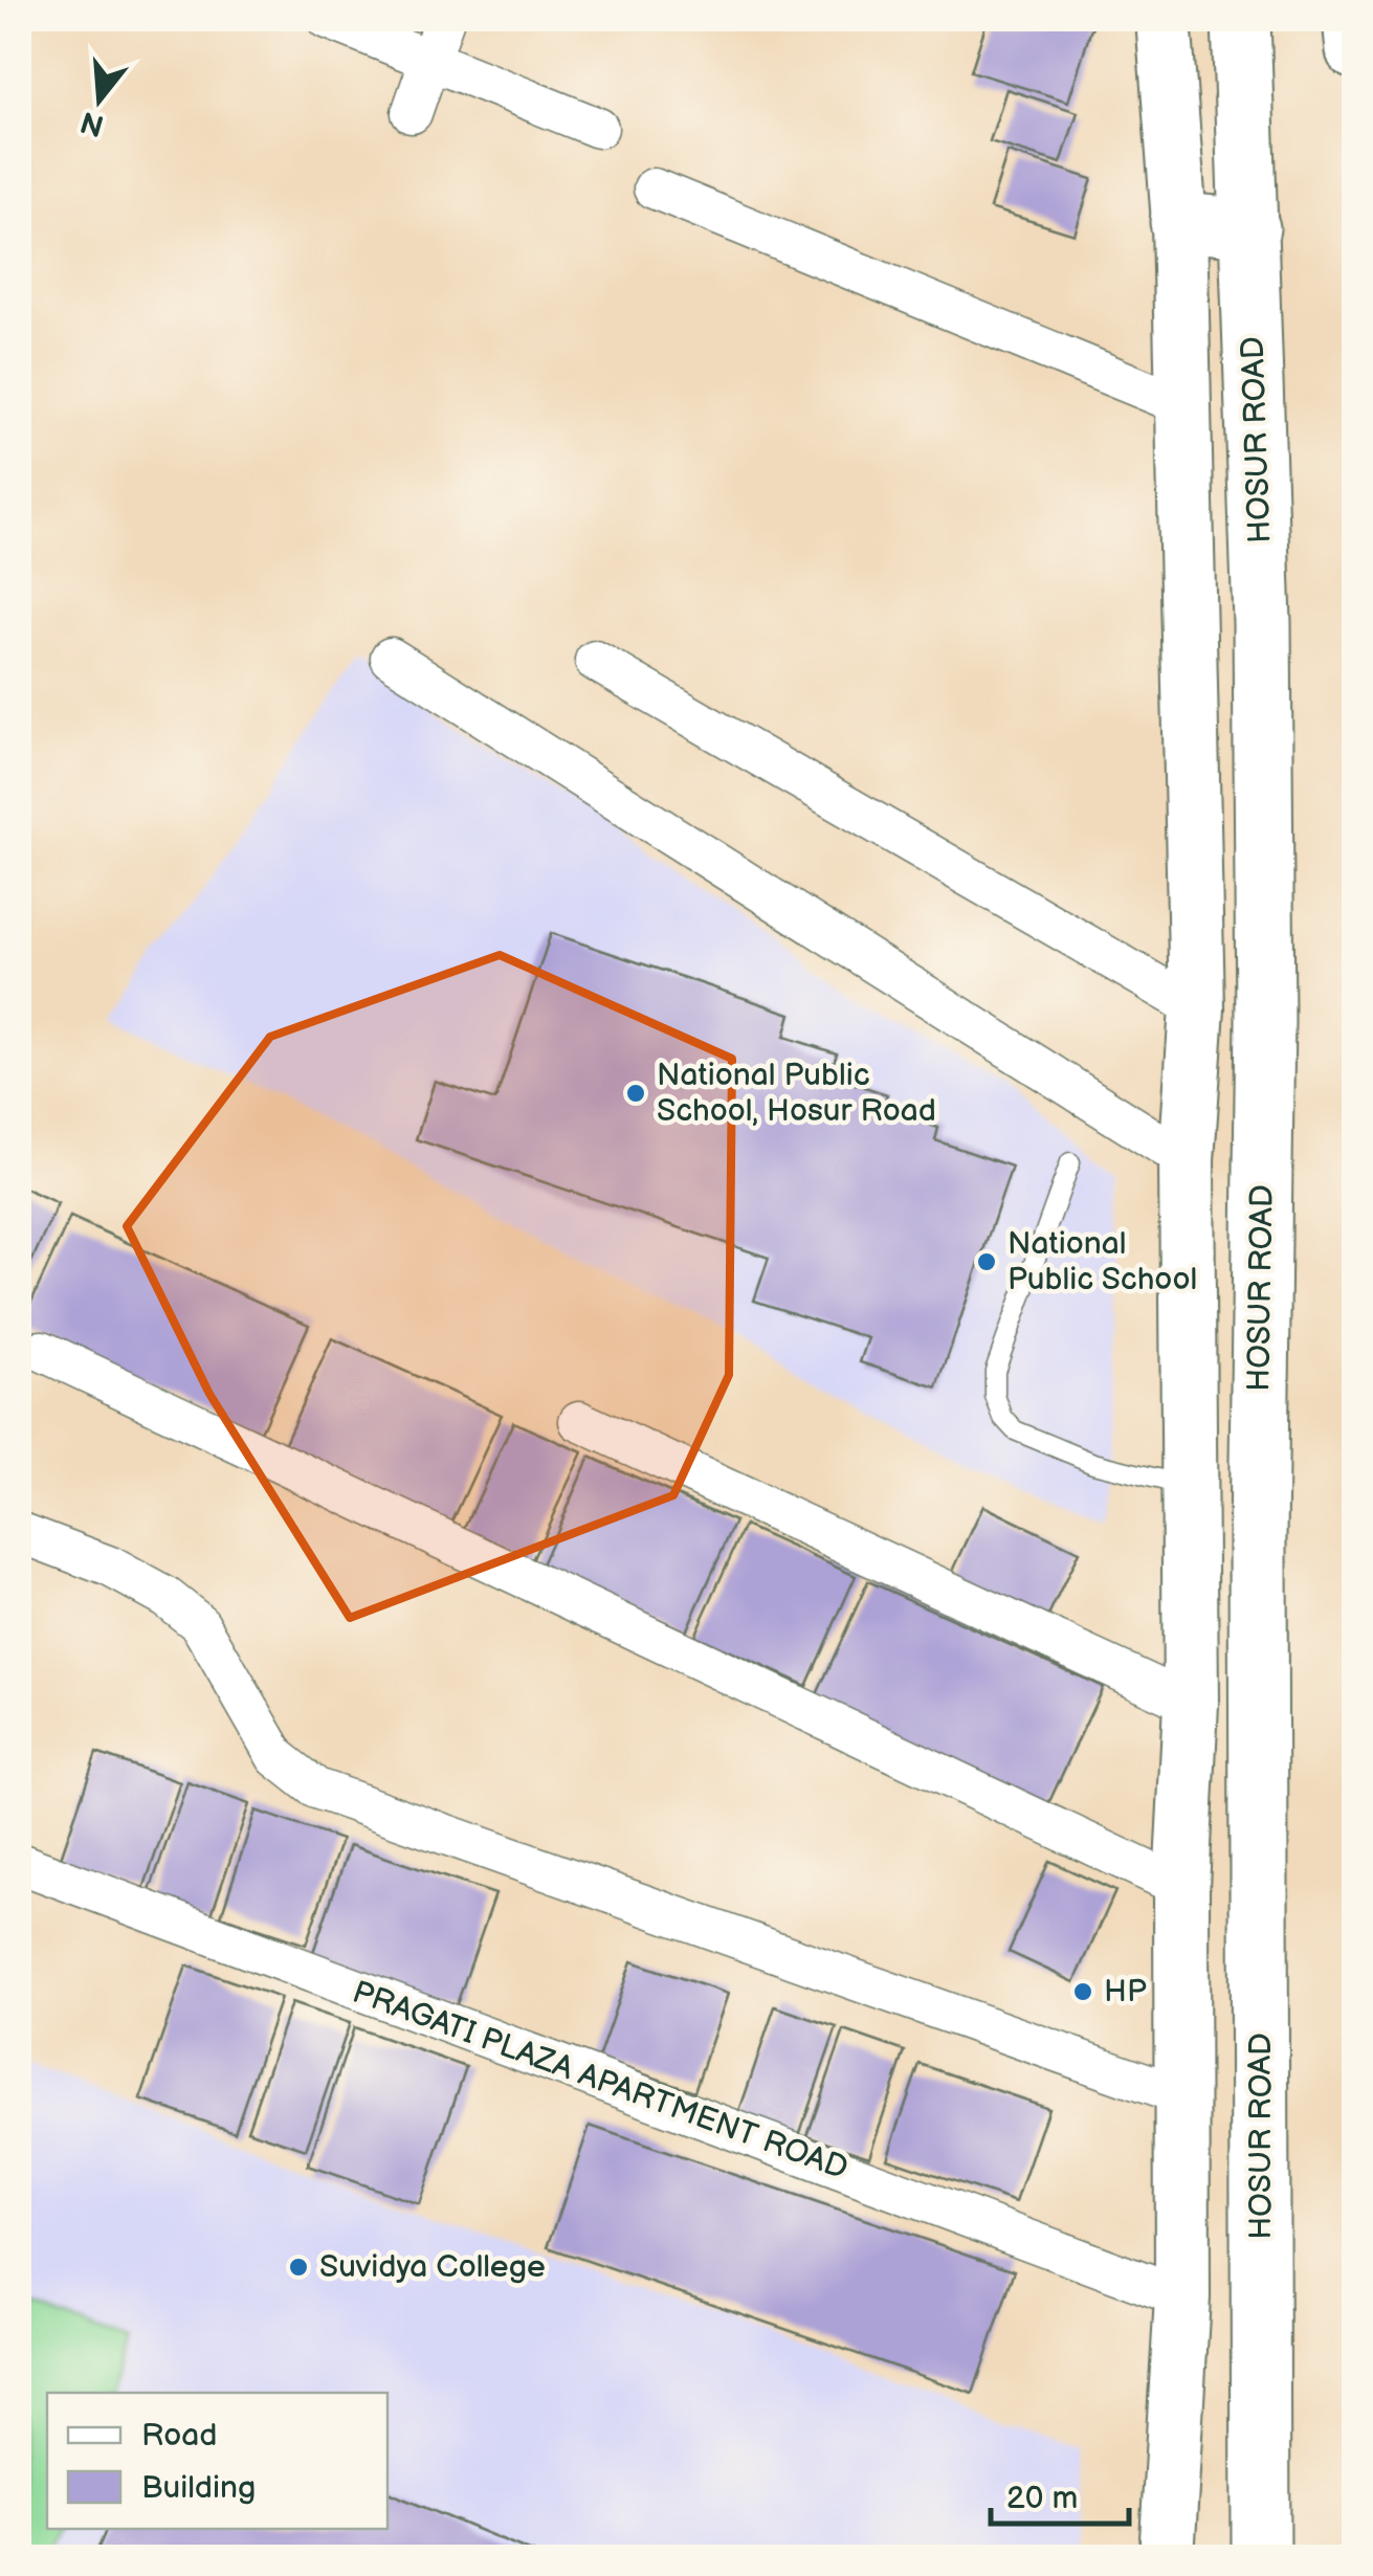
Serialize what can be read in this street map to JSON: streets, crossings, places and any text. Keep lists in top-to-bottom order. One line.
{"streets":{"highway":["HOSUR ROAD"],"street":["PRAGATI PLAZA APARTMENT ROAD"]},"places":["National Public School, Hosur Road","National Public School","HP","Suvidya College"],"legend":["Road","Building"],"scale_bar":"20 m","north":"bottom"}
